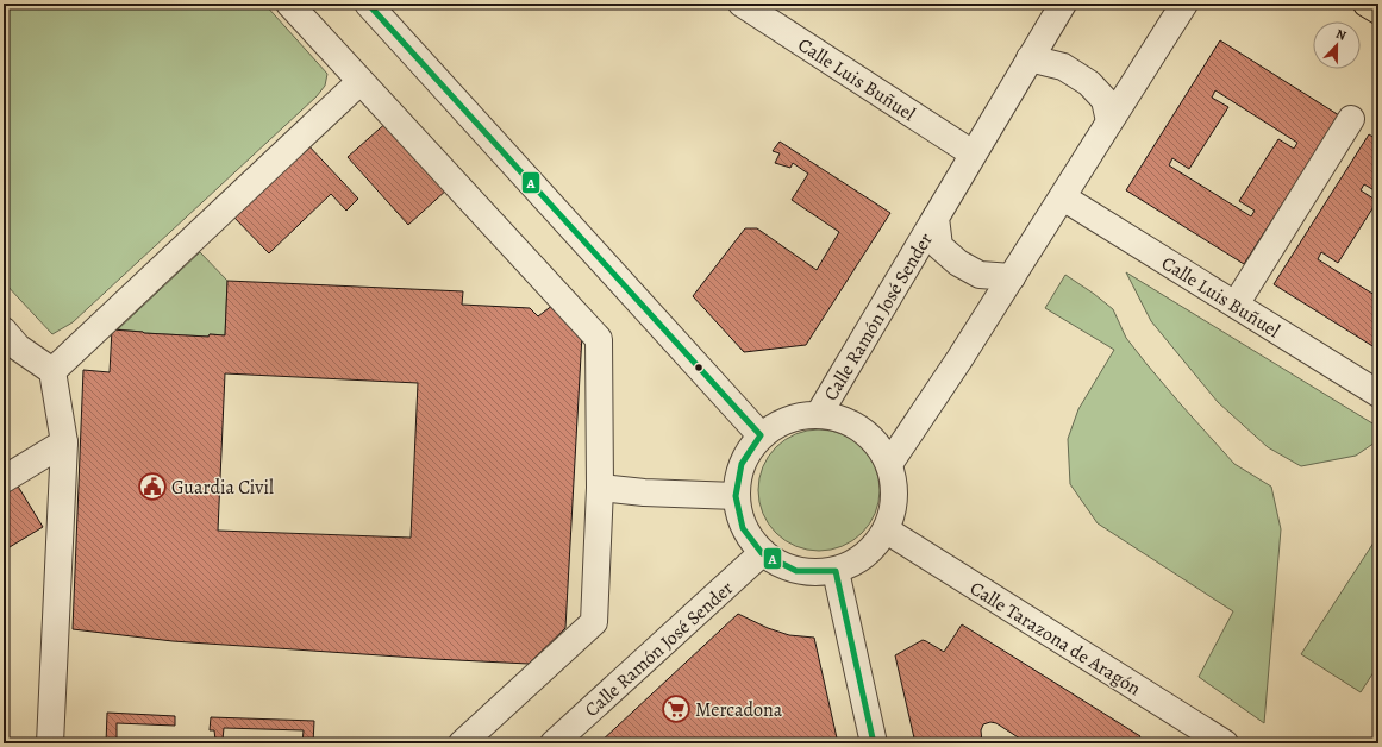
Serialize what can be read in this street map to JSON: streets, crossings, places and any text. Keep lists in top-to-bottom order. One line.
{"streets":{"street":["Calle Luis Buñuel","Calle Ramón José Sender","Calle Tarazona de Aragón"]},"crossings":[["Calle Luis Buñuel","Calle Ramón José Sender"],["Calle Ramón José Sender","Calle Tarazona de Aragón"]],"places":{"public building":["Guardia Civil"],"supermarket":["Mercadona"]},"lines":["transit line A"],"north":"top"}
